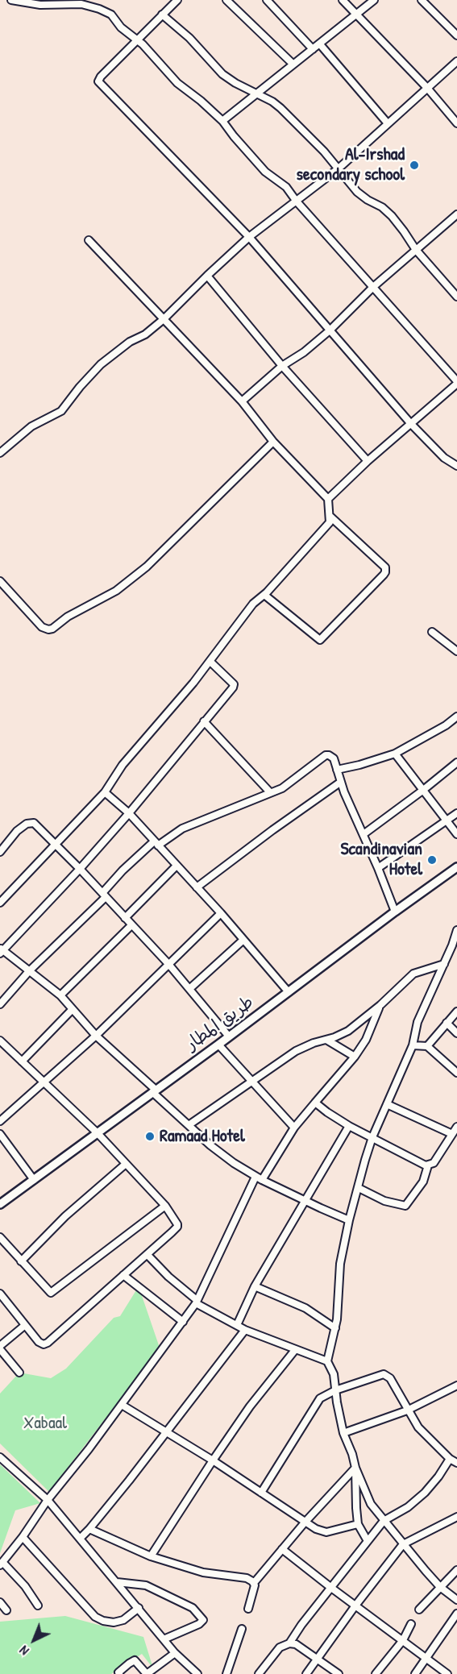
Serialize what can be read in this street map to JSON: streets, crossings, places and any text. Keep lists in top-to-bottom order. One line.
{"streets":{"main road":["طريق المطار"]},"parks":["Xabaal"],"places":["Al-Irshad secondary school","Scandinavian Hotel","Ramaad Hotel"],"north":"bottom left"}
